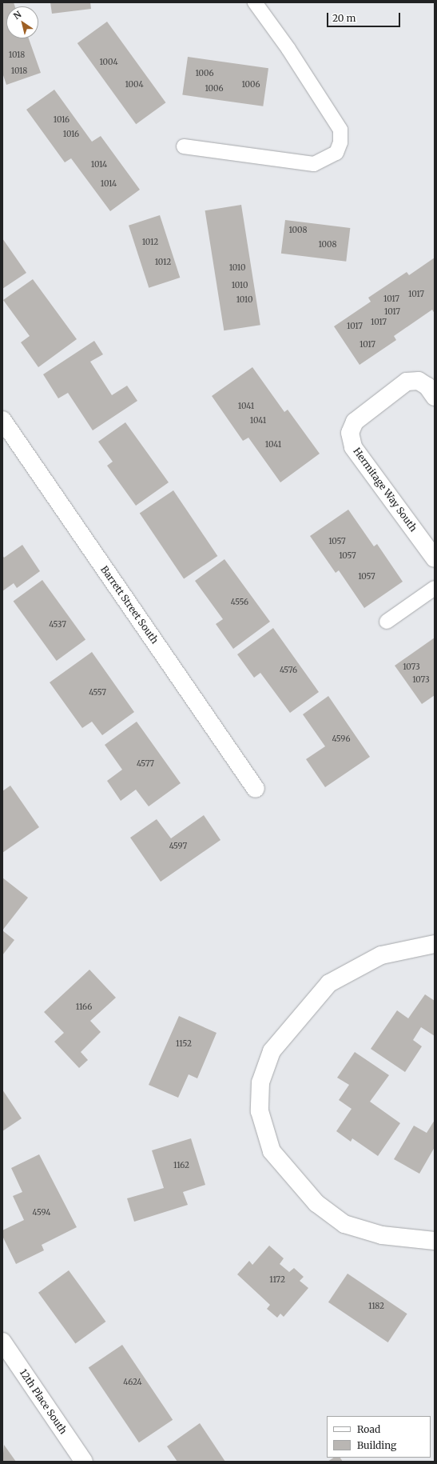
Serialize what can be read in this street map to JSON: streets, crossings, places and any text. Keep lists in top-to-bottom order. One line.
{"streets":{"street":["Hermitage Way South","Barrett Street South","12th Place South"]},"house_numbers":["1018","1004","1018","1006","1004","1006","1006","1016","1016","1014","1014","1008","1012","1008","1012","1010","1010","1017","1017","1010","1017","1017","1017","1017","1041","1041","1041","1057","1057","1057","4556","4537","1073","4576","1073","4557","4596","4577","4597","1166","1152","1162","4594","1172","1182","4624"],"legend":["Road","Building"],"scale_bar":"20 m","north":"top left"}
